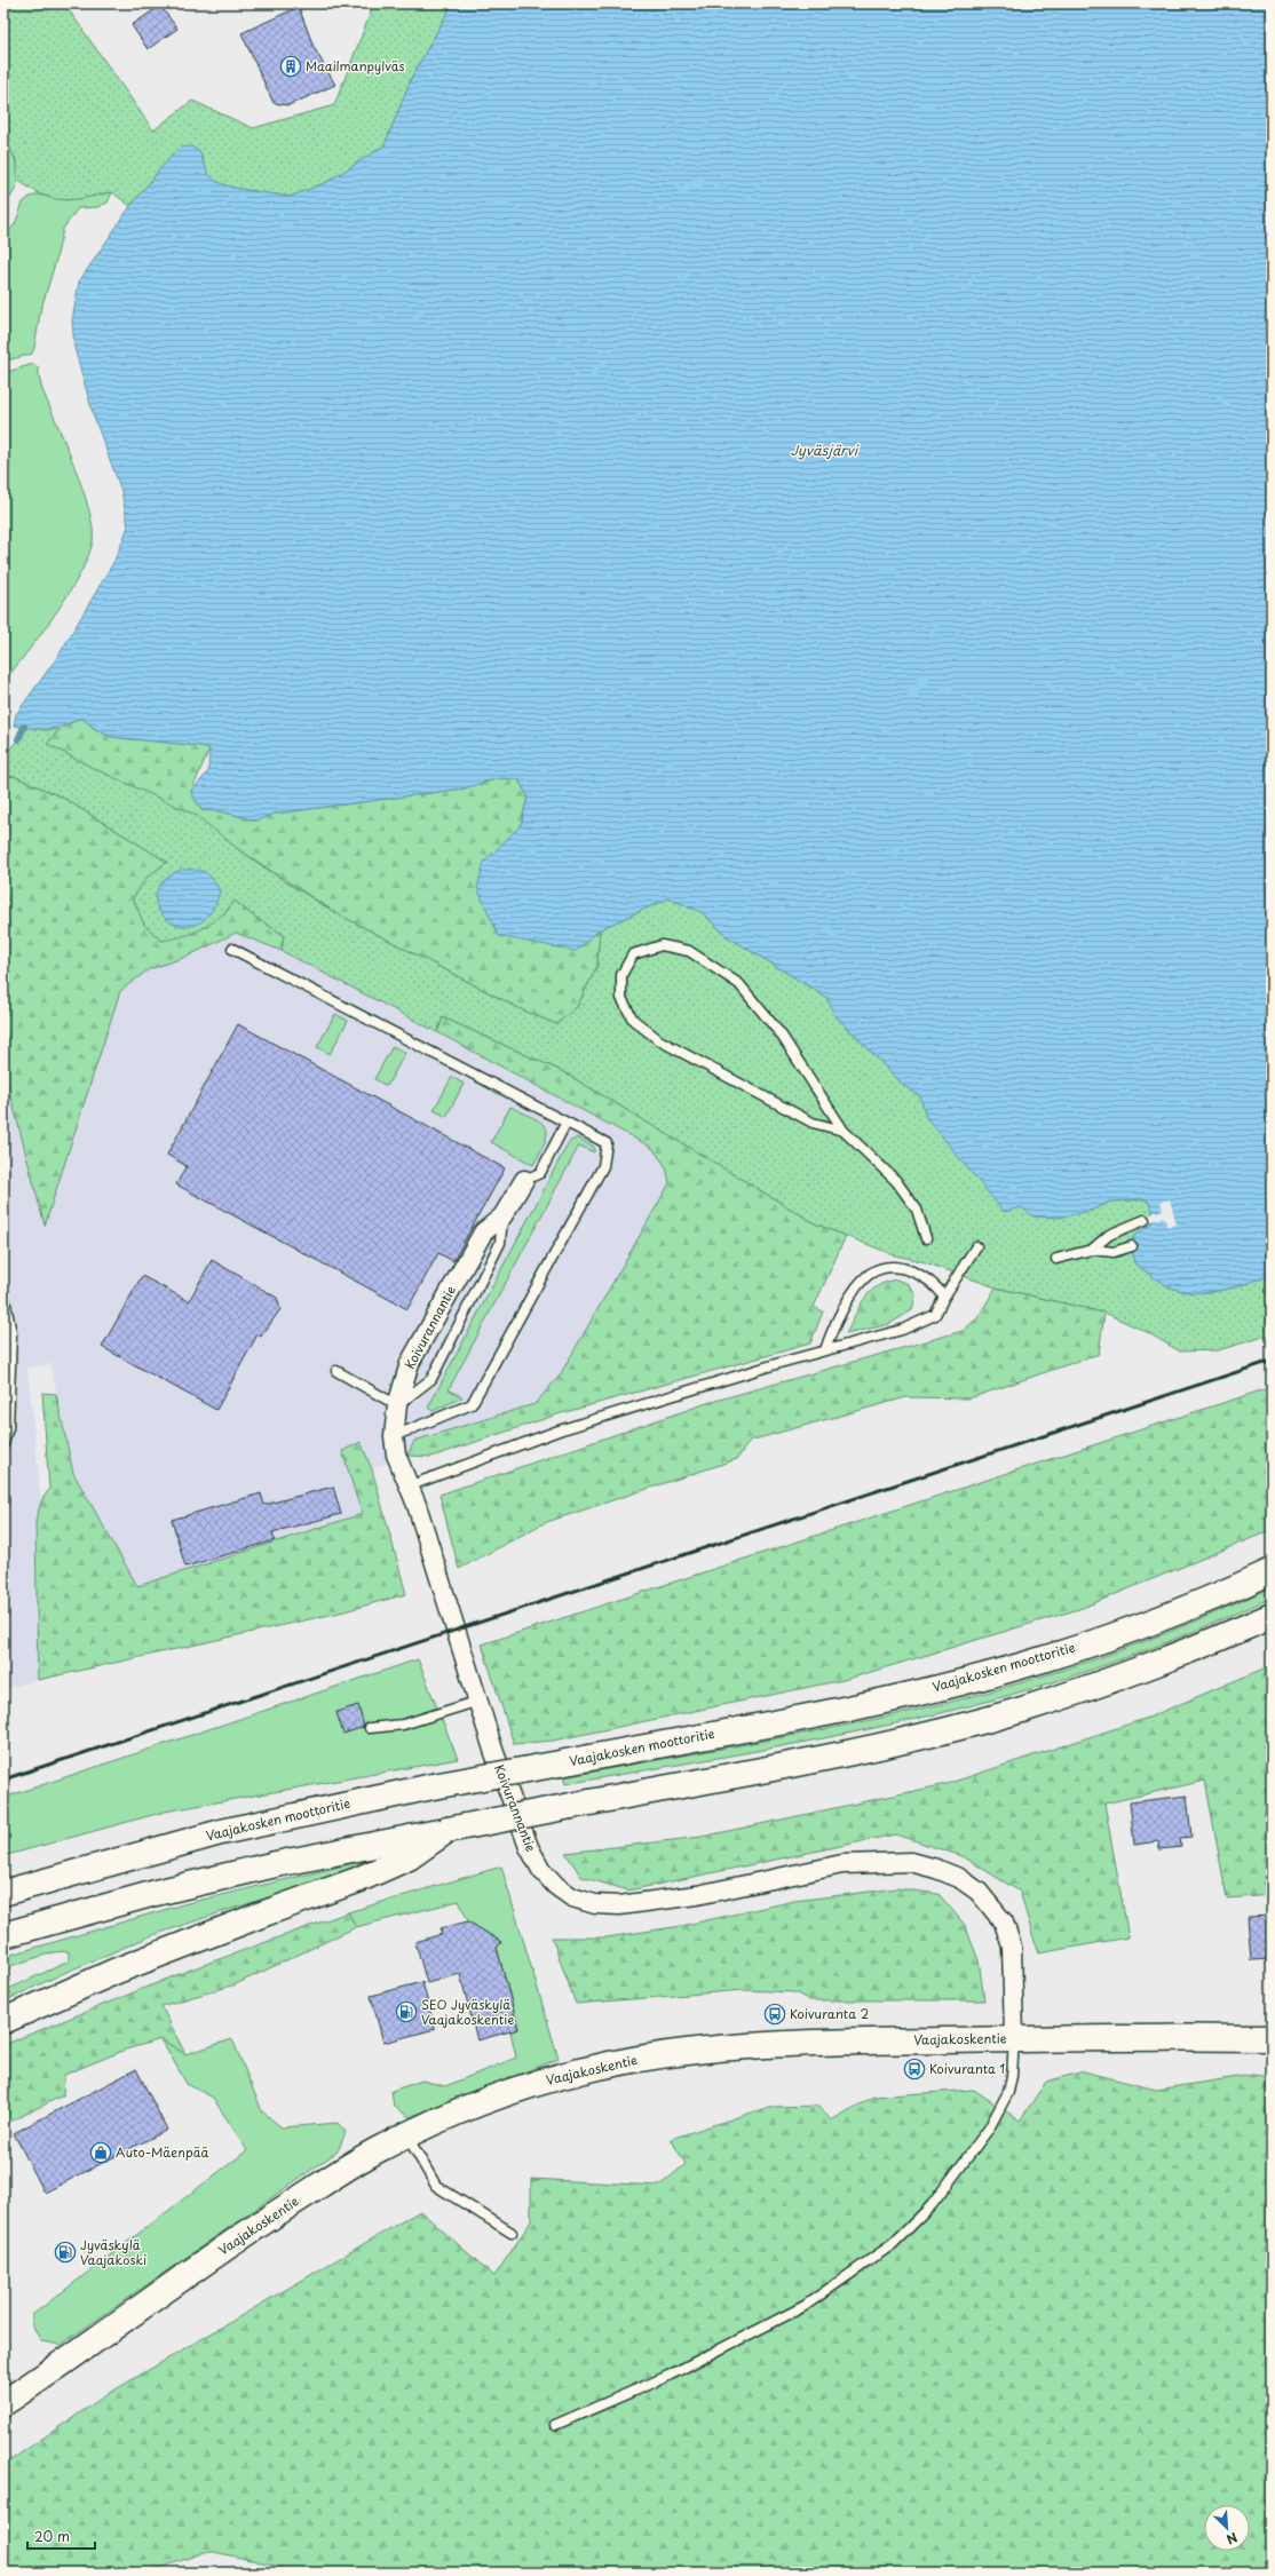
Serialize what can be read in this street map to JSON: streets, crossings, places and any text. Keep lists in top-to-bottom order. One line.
{"streets":{"main road":["Vaajakosken moottoritie","Vaajakoskentie"],"street":["Koivurannantie"]},"crossings":[["Koivurannantie","Vaajakoskentie"]],"water":["Jyväsjärvi"],"places":{"building":["Maailmanpylväs"],"fuel station":["SEO Jyväskylä Vaajakoskentie","Jyväskylä Vaajakoski"],"bus stop":["Koivuranta 2","Koivuranta 1"],"shop":["Auto-Mäenpää"]},"scale_bar":"20 m","north":"bottom right"}
